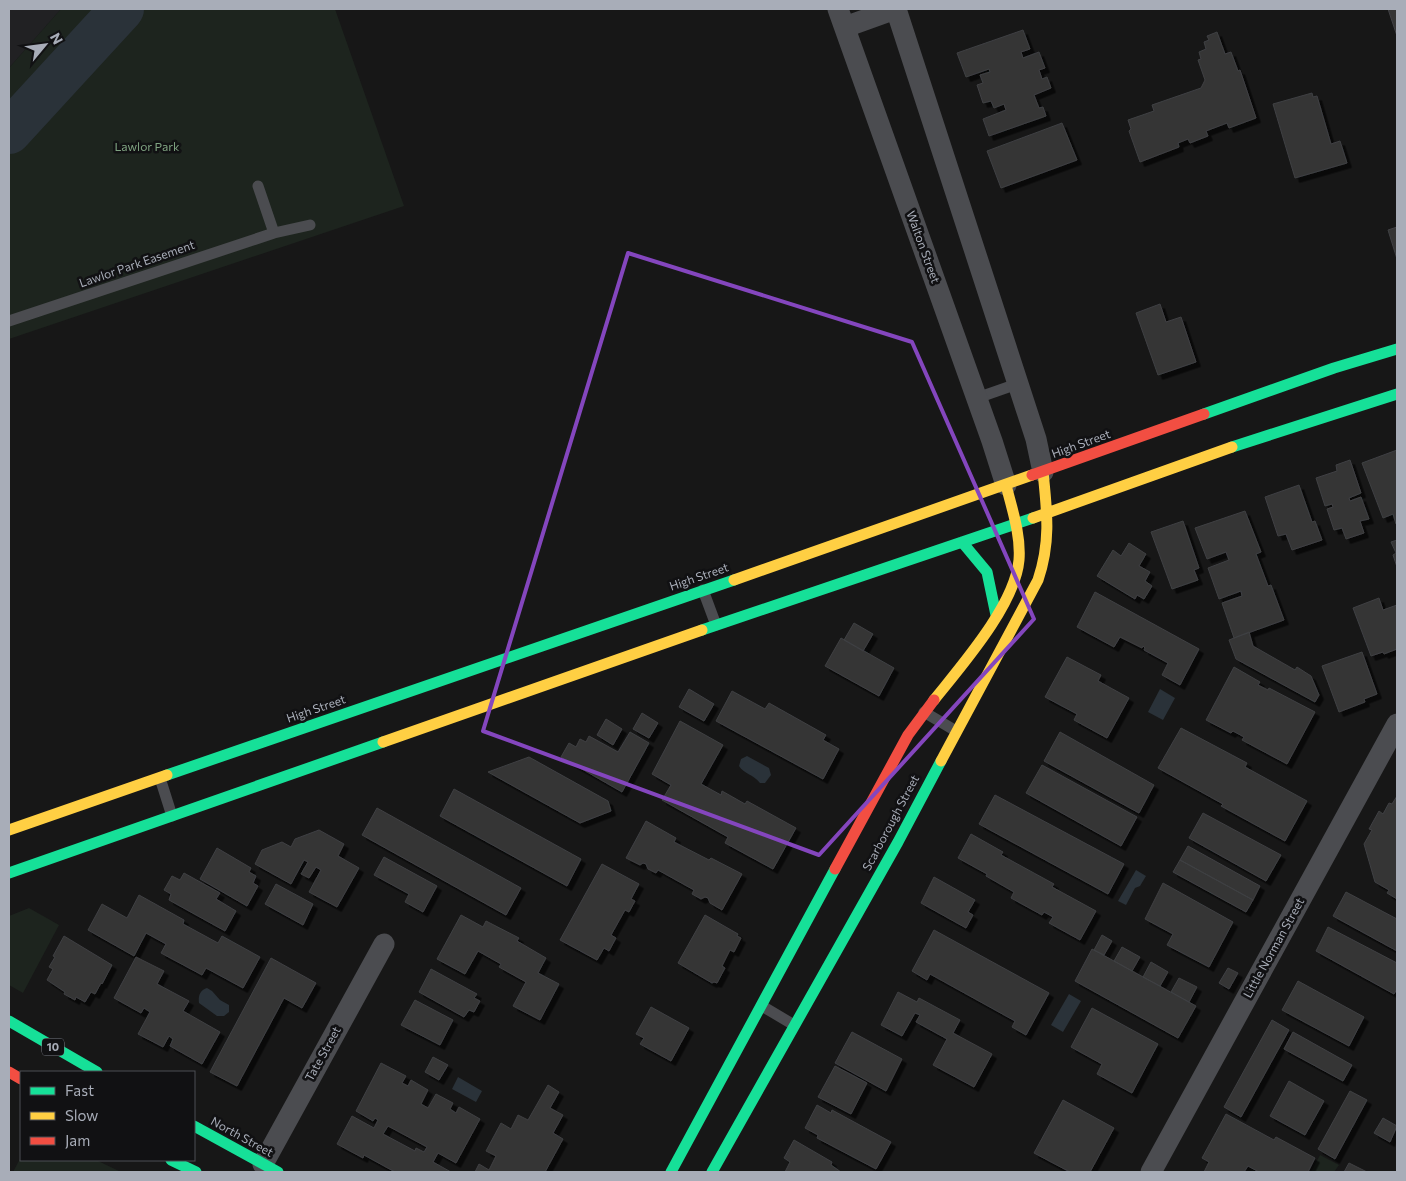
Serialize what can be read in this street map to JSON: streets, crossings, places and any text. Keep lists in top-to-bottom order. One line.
{"streets":{"main road":["High Street","Scarborough Street","10","North Street"],"street":["Walton Street","Little Norman Street","Tate Street"],"lane":["Lawlor Park Easement"]},"crossings":[["Walton Street","High Street"],["High Street","Scarborough Street"],["Tate Street","North Street"]],"parks":["Lawlor Park"],"legend":["Fast","Slow","Jam"],"north":"top right"}
